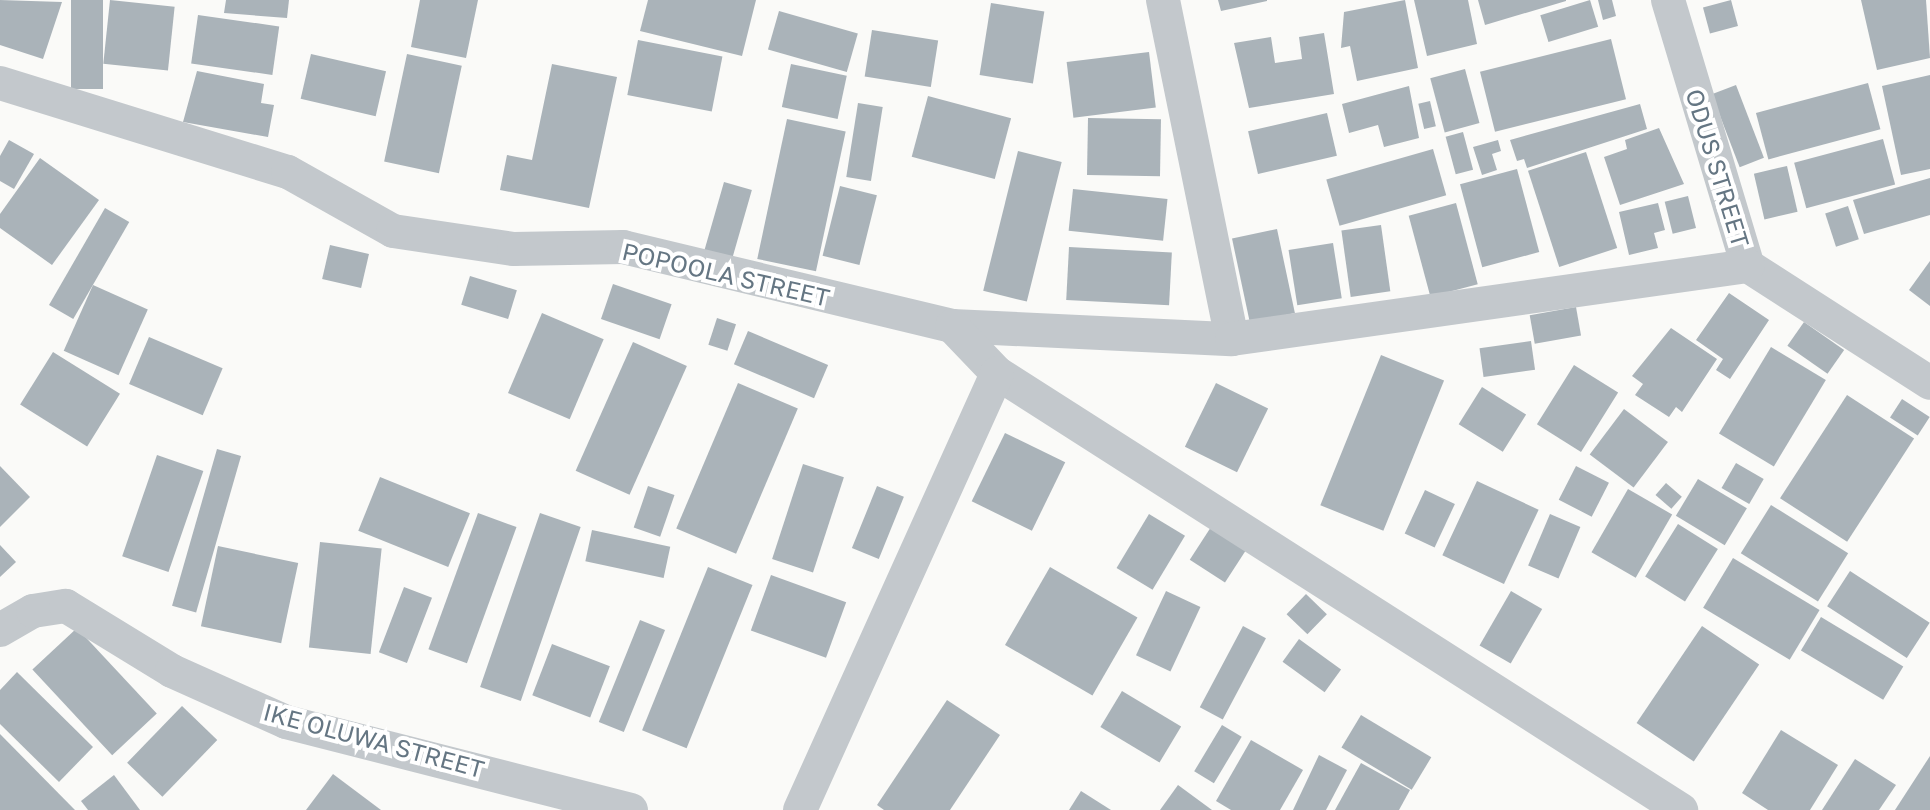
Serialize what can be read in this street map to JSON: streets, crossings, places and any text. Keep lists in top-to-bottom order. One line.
{"streets":{"street":["ODUS STREET","POPOOLA STREET","IKE OLUWA STREET"]},"crossings":[["ODUS STREET","POPOOLA STREET"]]}
